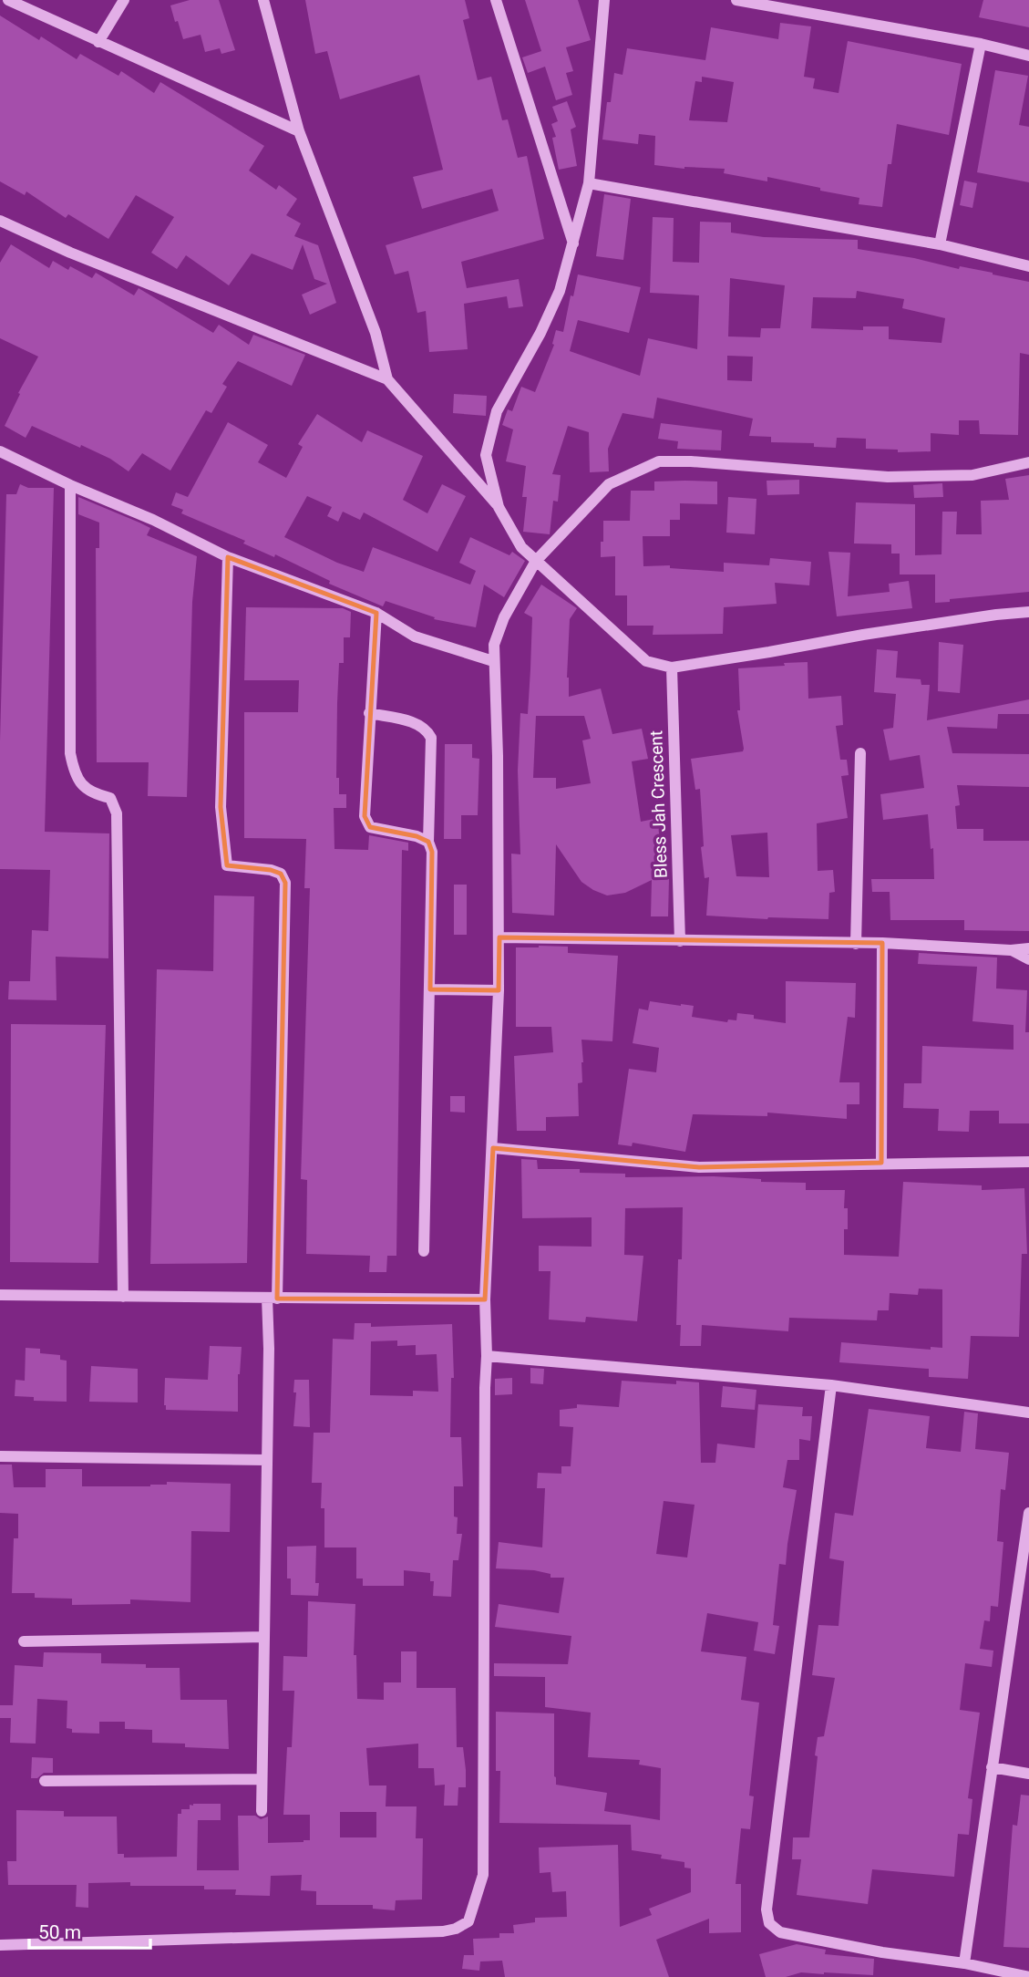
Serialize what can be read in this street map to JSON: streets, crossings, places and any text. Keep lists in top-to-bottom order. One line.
{"streets":{"street":["Bless Jah Crescent"]},"scale_bar":"50 m"}
